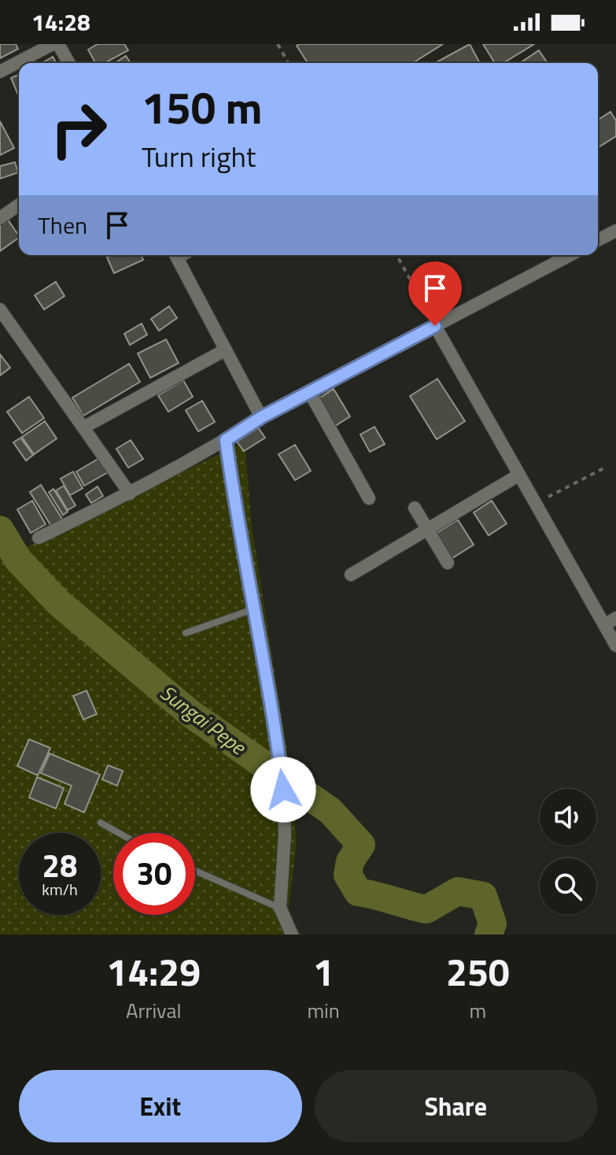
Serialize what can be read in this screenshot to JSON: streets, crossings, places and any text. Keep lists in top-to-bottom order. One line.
{"water":["Sungai Pepe"],"page":{"status":"14:28","turn":["150 m","Turn right"],"then":"Then","speed":"28 km/h","limit":"30","eta":["14:29","Arrival","1","min","250","m"],"buttons":["Exit","Share"]}}
